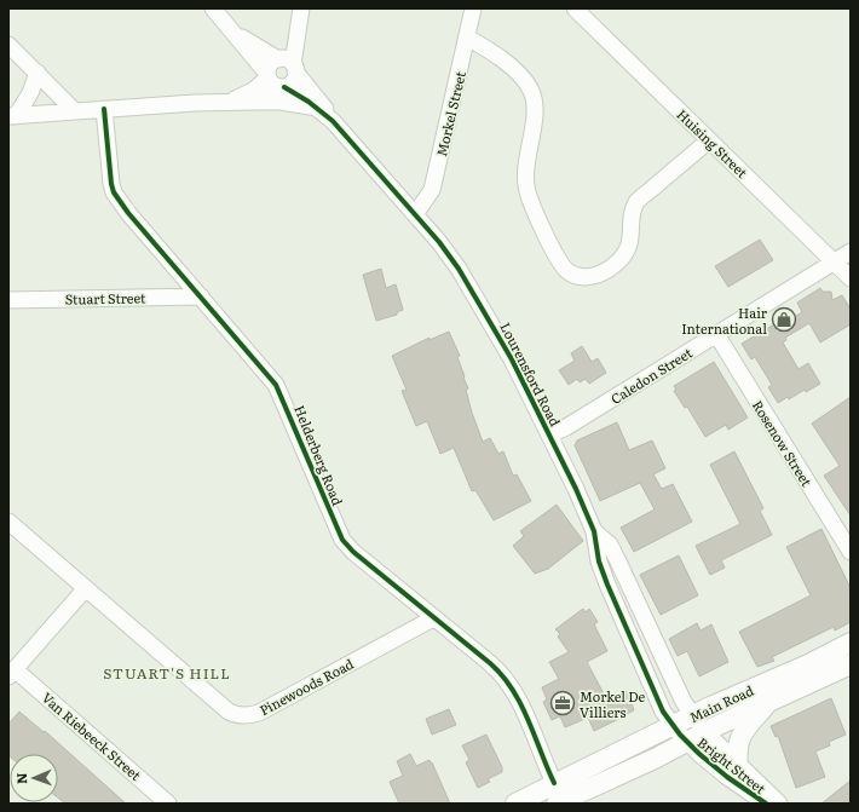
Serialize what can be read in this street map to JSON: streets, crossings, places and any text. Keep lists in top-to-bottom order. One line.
{"streets":{"main road":["Main Road"],"street":["Morkel Street","Huising Street","Stuart Street","Lourensford Road","Caledon Street","Rosenow Street","Helderberg Road","Pinewoods Road","Van Riebeeck Street","Bright Street"]},"crossings":[["Morkel Street","Lourensford Road"],["Huising Street","Caledon Street"],["Stuart Street","Helderberg Road"],["Lourensford Road","Caledon Street"],["Lourensford Road","Main Road"],["Lourensford Road","Bright Street"],["Caledon Street","Rosenow Street"],["Helderberg Road","Pinewoods Road"],["Helderberg Road","Main Road"],["Main Road","Bright Street"]],"districts":["STUART'S HILL"],"places":{"shop":["Hair International"],"office":["Morkel De Villiers"]},"north":"left"}
